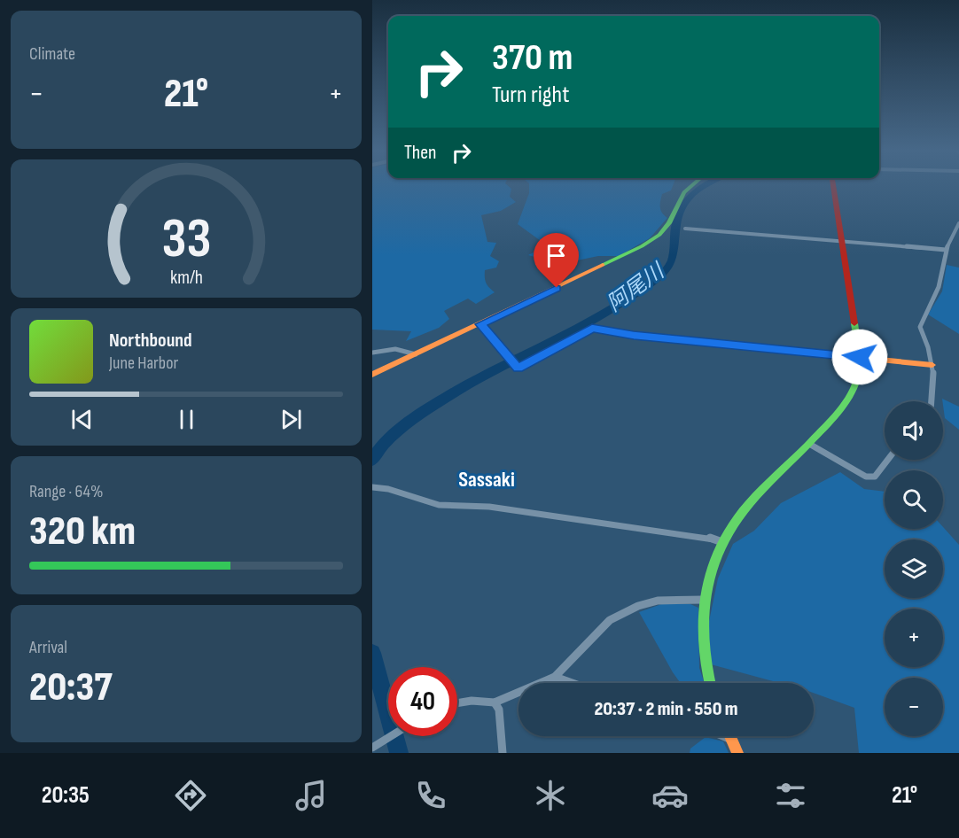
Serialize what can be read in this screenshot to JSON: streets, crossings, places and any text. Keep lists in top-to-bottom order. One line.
{"districts":["Sassaki"],"water":["阿尾川"],"page":{"tile":["Climate",["Range · 64%","320 km"],["Arrival","20:37"]],"turn":["370 m","Turn right"],"heat":["−","21°","+"],"then":"Then","song":["Northbound","June Harbor"],"map_buttons":["+","−"],"limit":"40","trip":"20:37 · 2 min · 550 m","tabs":["20:35","21°"],"gauge":["33","km/h"]}}
